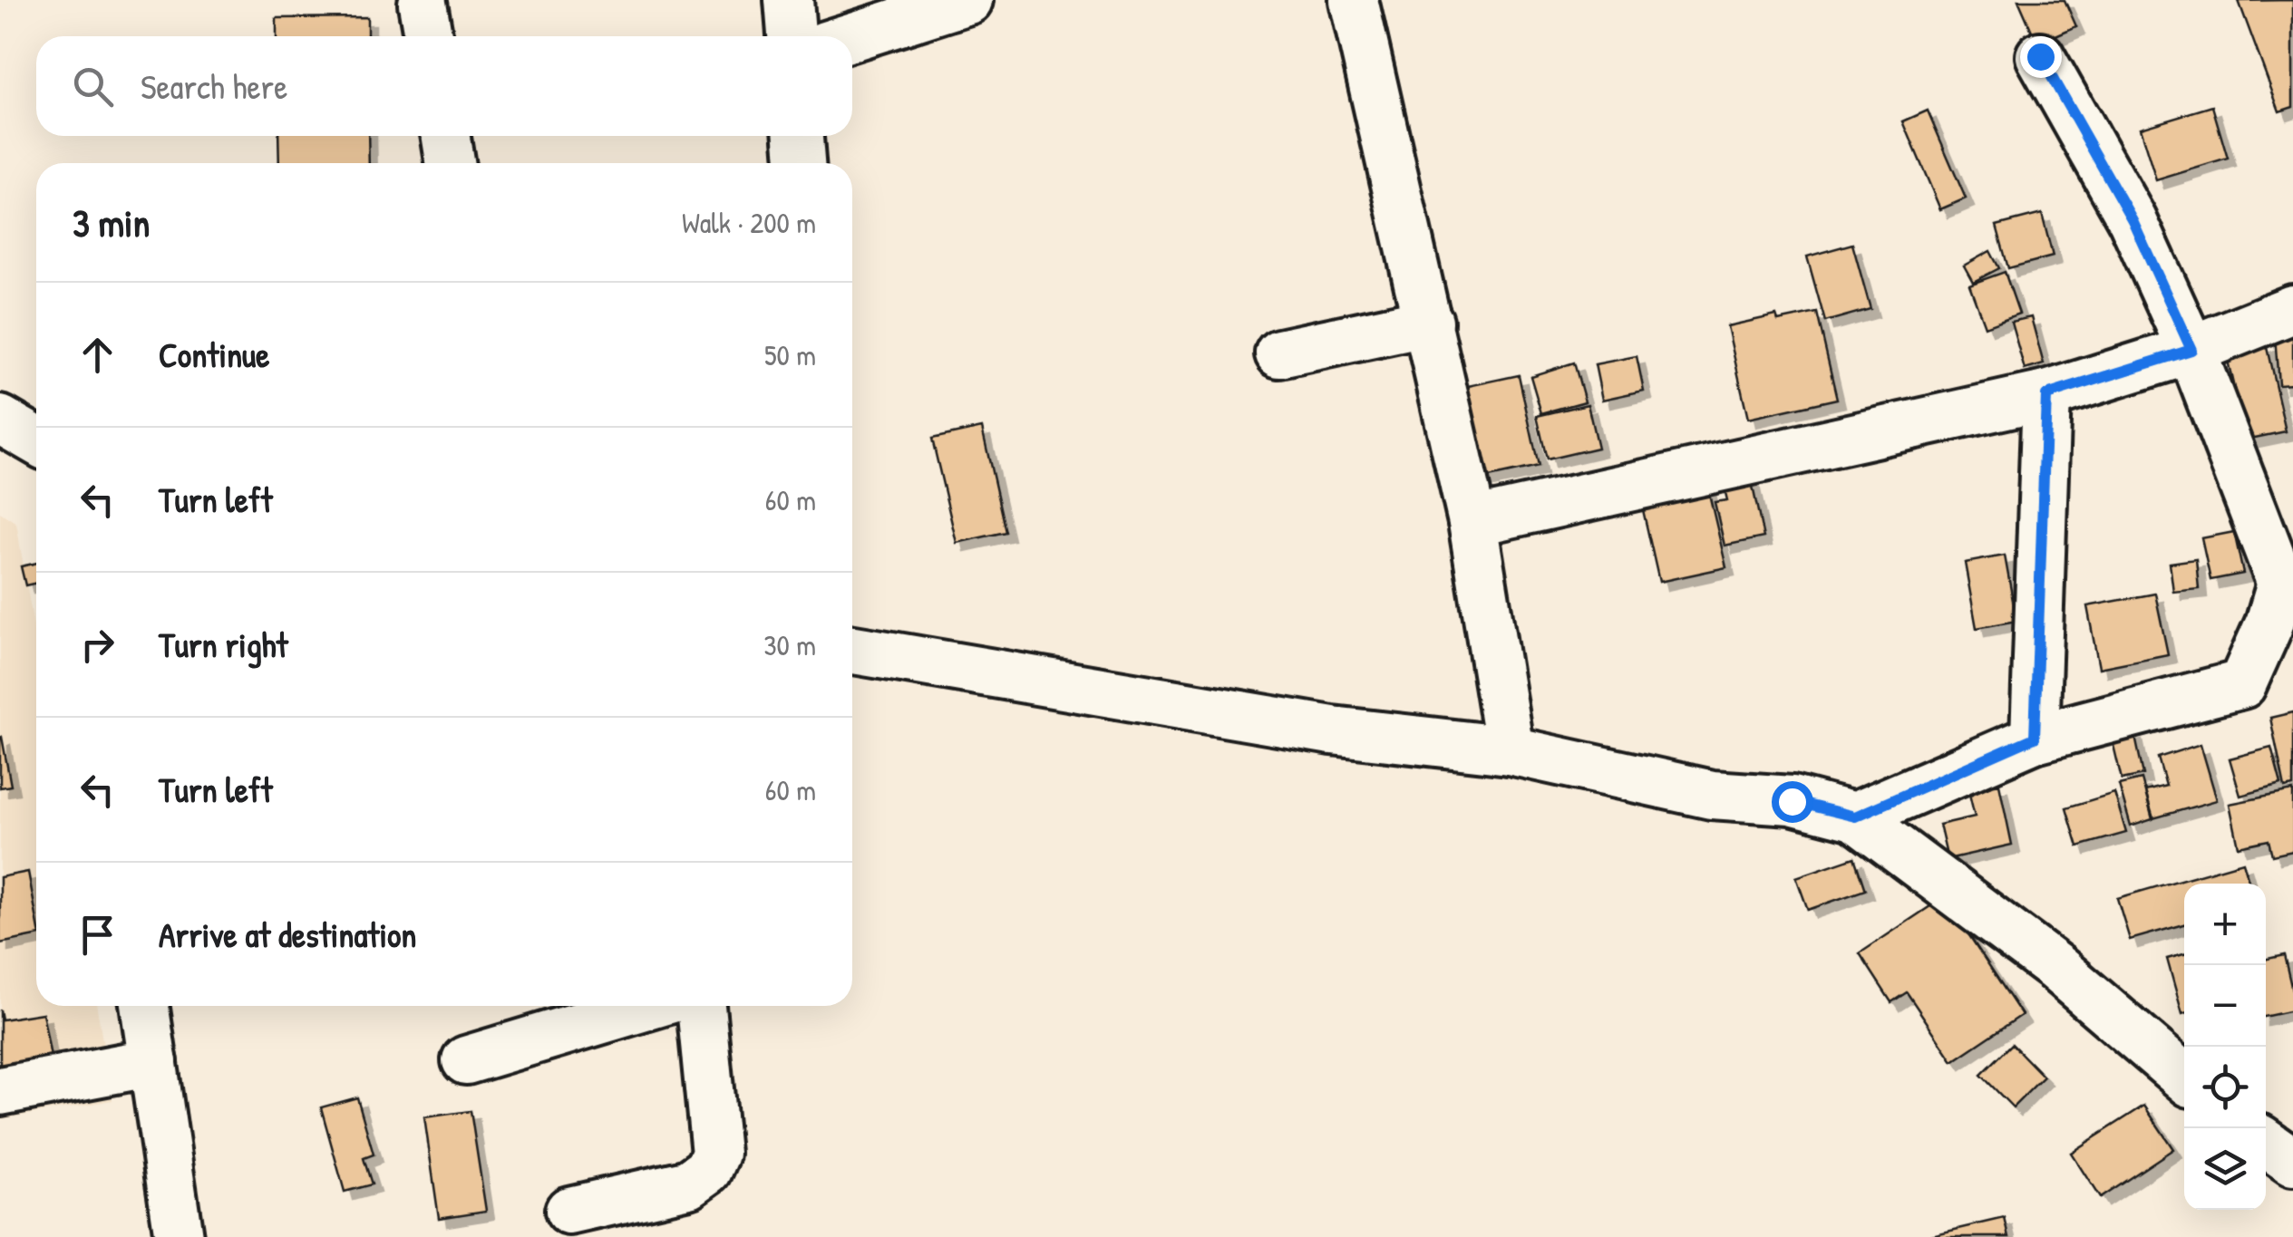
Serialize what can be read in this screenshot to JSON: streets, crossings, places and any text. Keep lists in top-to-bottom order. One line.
{"page":{"search":"Search here","heading":["3 min","Walk · 200 m"],"list":[["Continue","50 m"],["Turn left","60 m"],["Turn right","30 m"],["Turn left","60 m"],"Arrive at destination"],"map_buttons":["+","−"]}}
